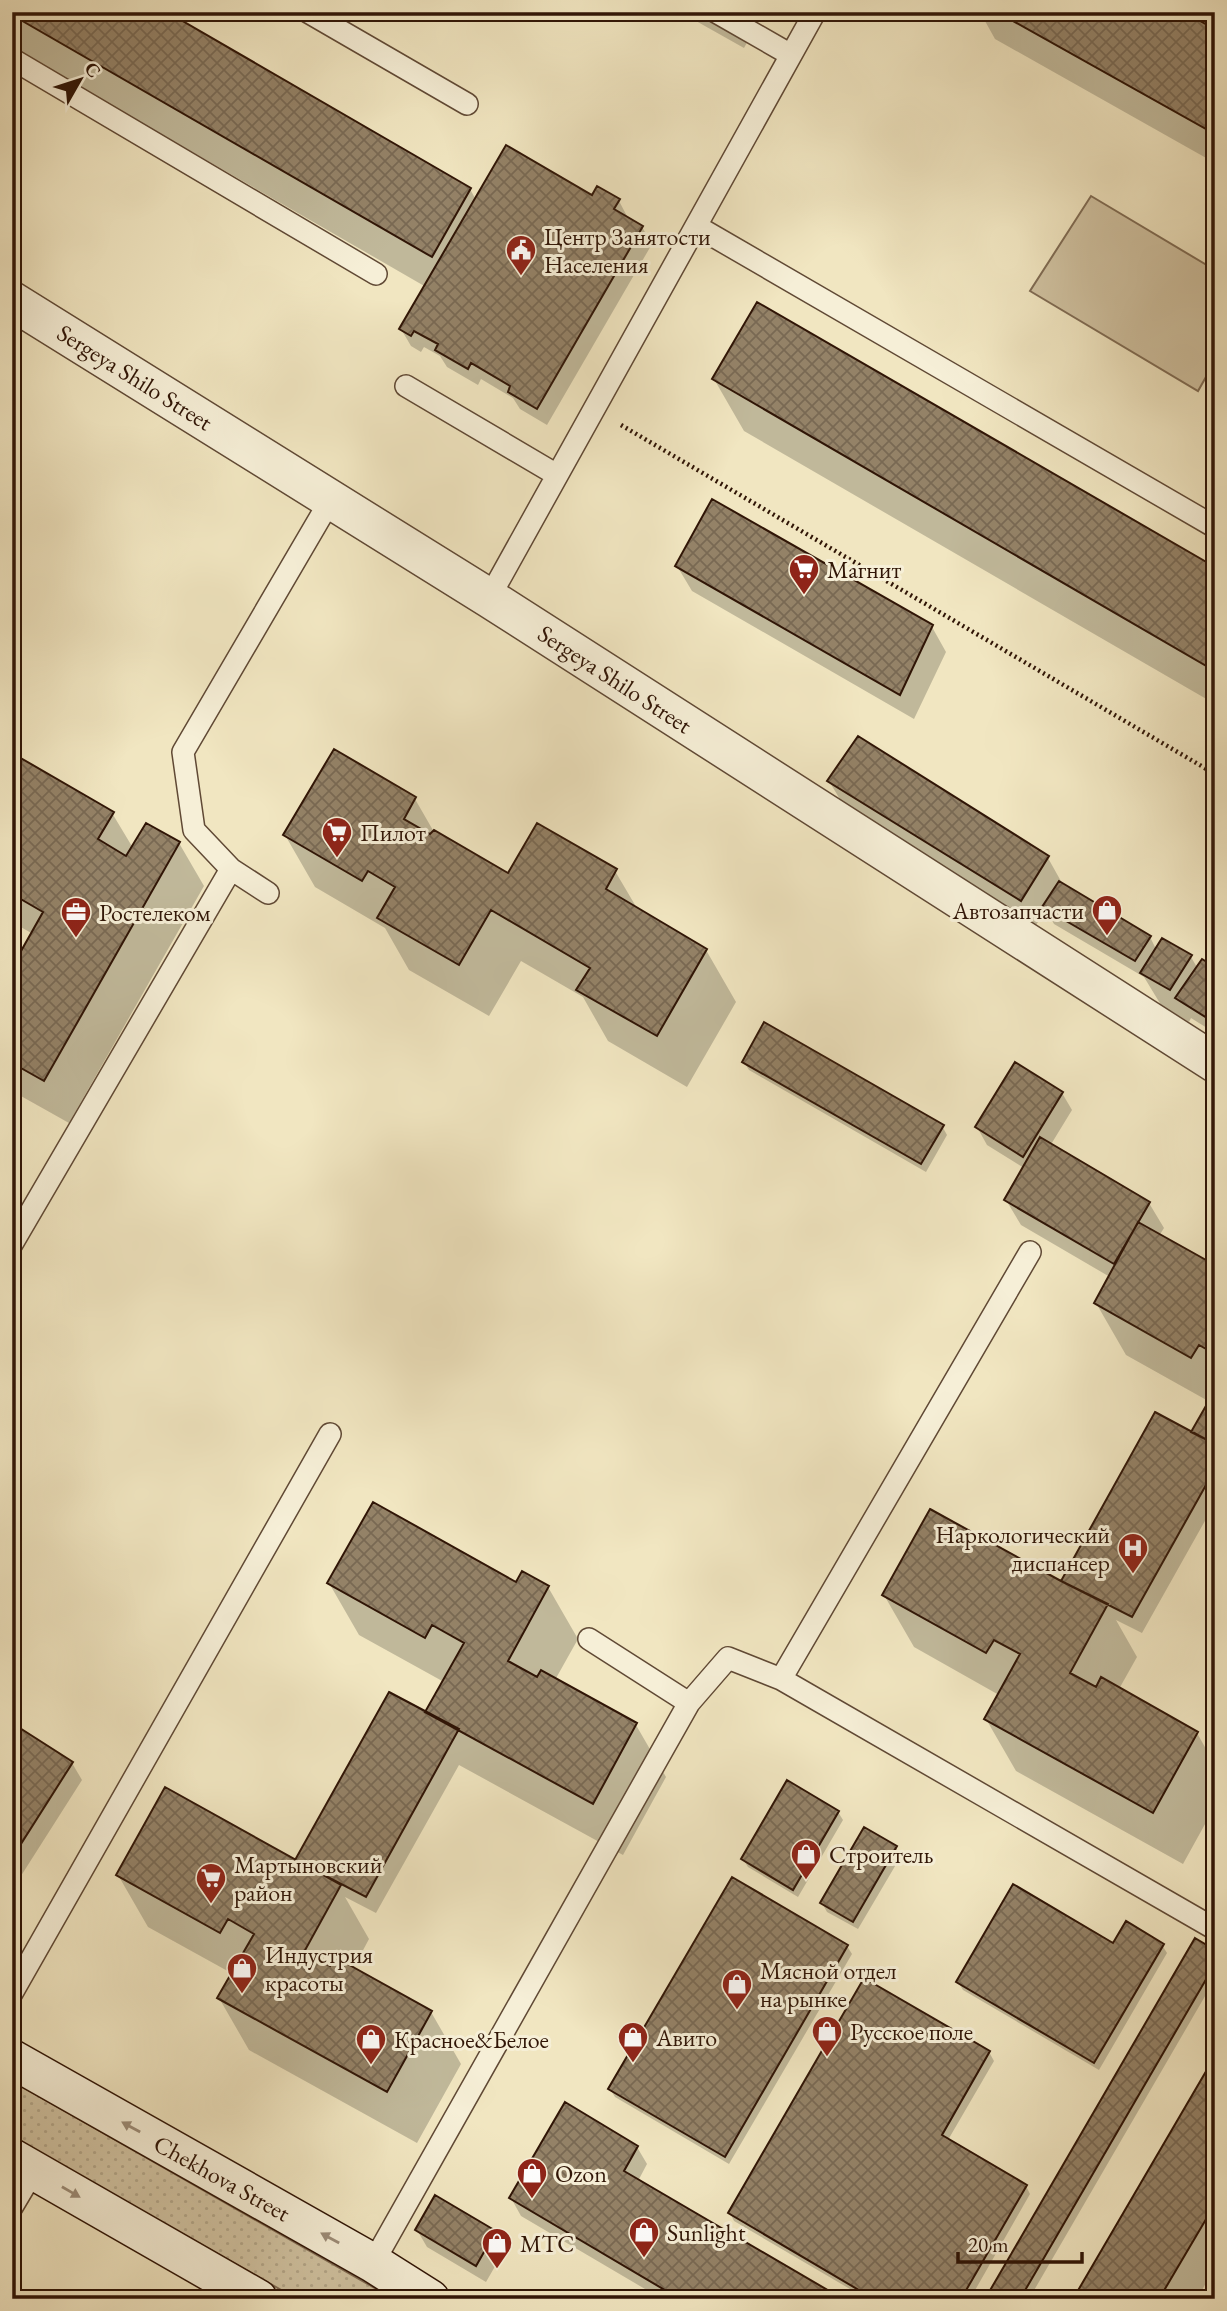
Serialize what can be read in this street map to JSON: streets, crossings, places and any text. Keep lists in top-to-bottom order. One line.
{"streets":{"street":["Sergeya Shilo Street","Chekhova Street"]},"places":{"public building":["Центр Занятости Населения"],"supermarket":["Магнит","Пилот","Мартыновский район"],"shop":["Автозапчасти","Строитель","Индустрия красоты","Мясной отдел на рынке","Русское поле","Авито","Красное&Белое","Ozon","Sunlight","МТС"],"office":["Ростелеком"],"hospital":["Наркологический диспансер"]},"scale_bar":"20 m","north":"top right"}
